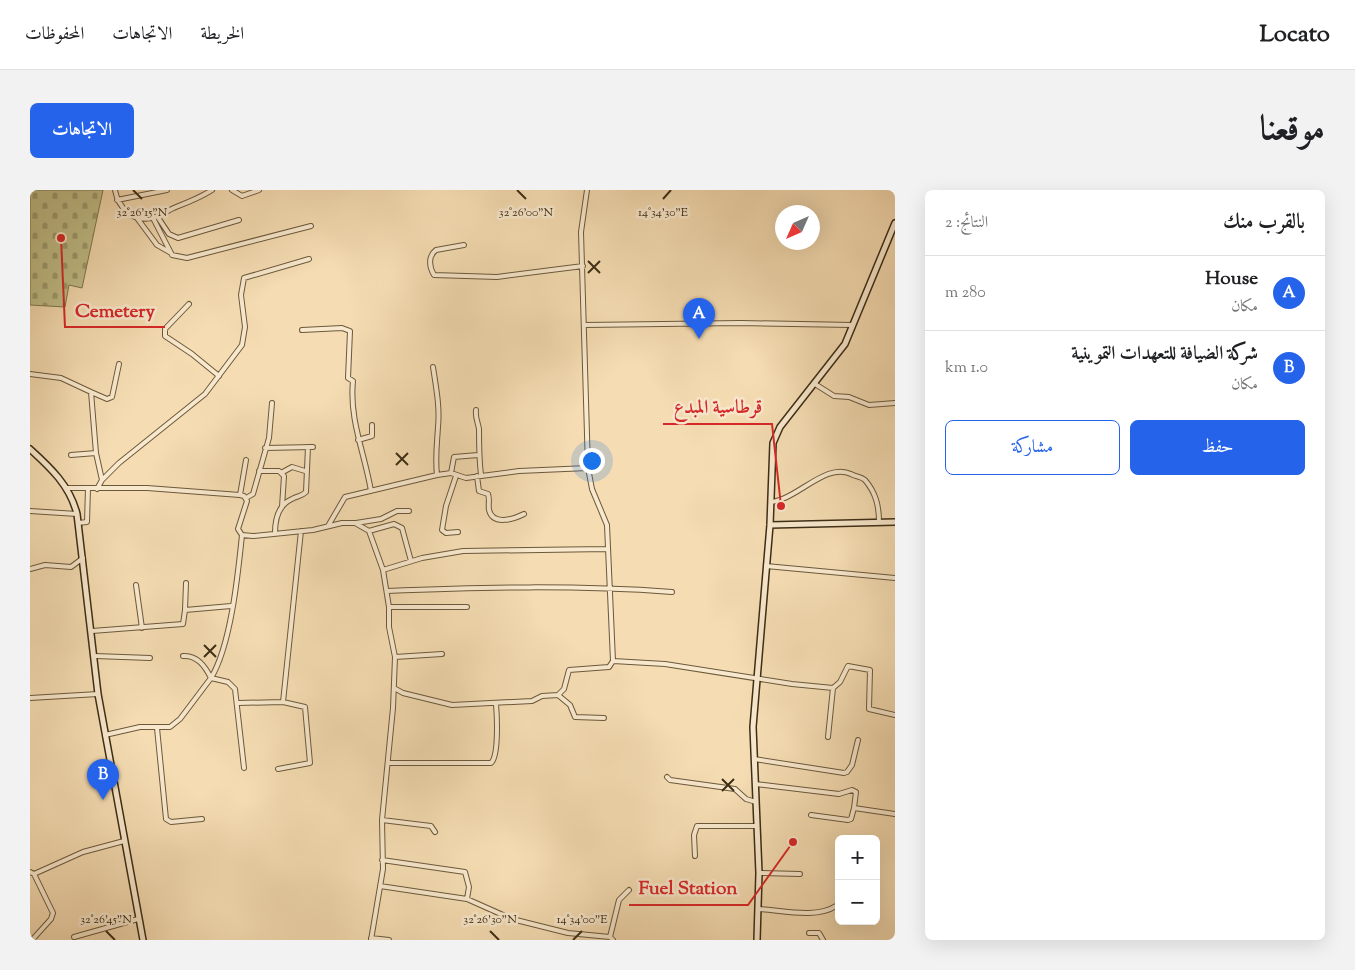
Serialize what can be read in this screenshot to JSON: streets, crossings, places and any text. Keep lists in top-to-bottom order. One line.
{"places":["Cemetery","قرطاسية المبدع","Fuel Station"],"north":"bottom left","page":{"header":"Locato","nav":["الخريطة","الاتجاهات","المحفوظات"],"title":"موقعنا","buttons":["الاتجاهات",["حفظ","مشاركة"]],"heading":["بالقرب منك","النتائج: 2"],"list":[{"mark":"A","name":"House","note":"مكان","value":"280 m"},{"mark":"B","name":"شركة الضيافة للتعهدات التموينية","note":"مكان","value":"1.0 km"}],"pins":["A","B"],"map_buttons":["+","−"]},"coordinates":["32°26'15\"N","32°26'00\"N","14°34'30\"E","14°34'00\"E","32°26'45\"N","32°26'30\"N"]}
